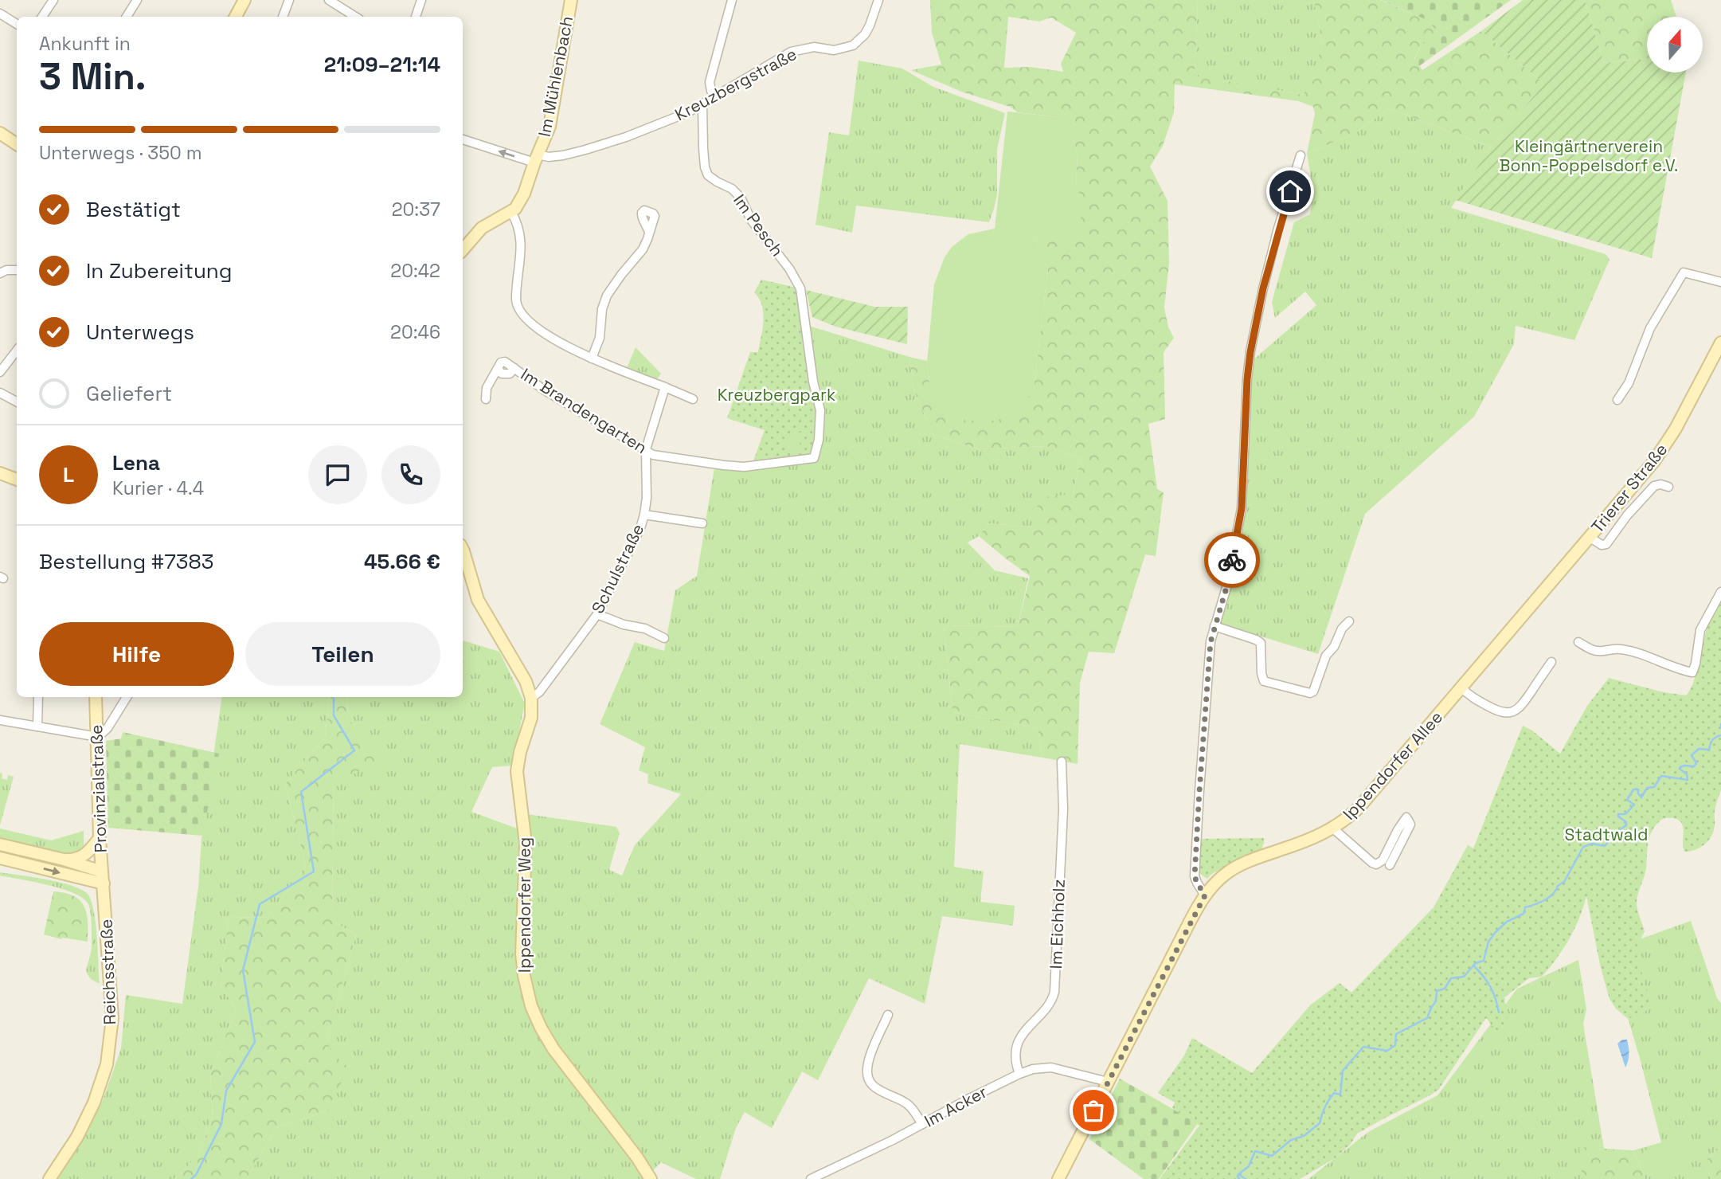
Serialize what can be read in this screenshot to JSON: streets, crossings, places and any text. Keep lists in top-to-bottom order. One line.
{"streets":{"street":["Im Mühlenbach","Kreuzbergstraße","Im Pesch","Im Brandengarten","Trierer Straße","Schulstraße","Ippendorfer Allee","Provinzialstraße","Ippendorfer Weg","Im Eichholz","Reichsstraße","Im Acker"]},"crossings":[["Im Mühlenbach","Kreuzbergstraße"],["Kreuzbergstraße","Im Pesch"],["Im Pesch","Im Brandengarten"],["Im Brandengarten","Schulstraße"],["Trierer Straße","Ippendorfer Allee"],["Schulstraße","Ippendorfer Weg"],["Ippendorfer Allee","Im Acker"],["Provinzialstraße","Reichsstraße"],["Im Eichholz","Im Acker"]],"parks":["Kleingärtnerverein Bonn-Poppelsdorf e.V.","Kreuzbergpark","Stadtwald"],"north":"top","page":{"heading":["3 Min.","Ankunft in","21:09–21:14"],"panel":["Lena","Kurier · 4.4","Bestellung #7383","45.66 €"],"bar":"Unterwegs · 350 m","list":[["Bestätigt","20:37"],["In Zubereitung","20:42"],["Unterwegs","20:46"],"Geliefert"],"round":"L","buttons":["Hilfe","Teilen"]}}
